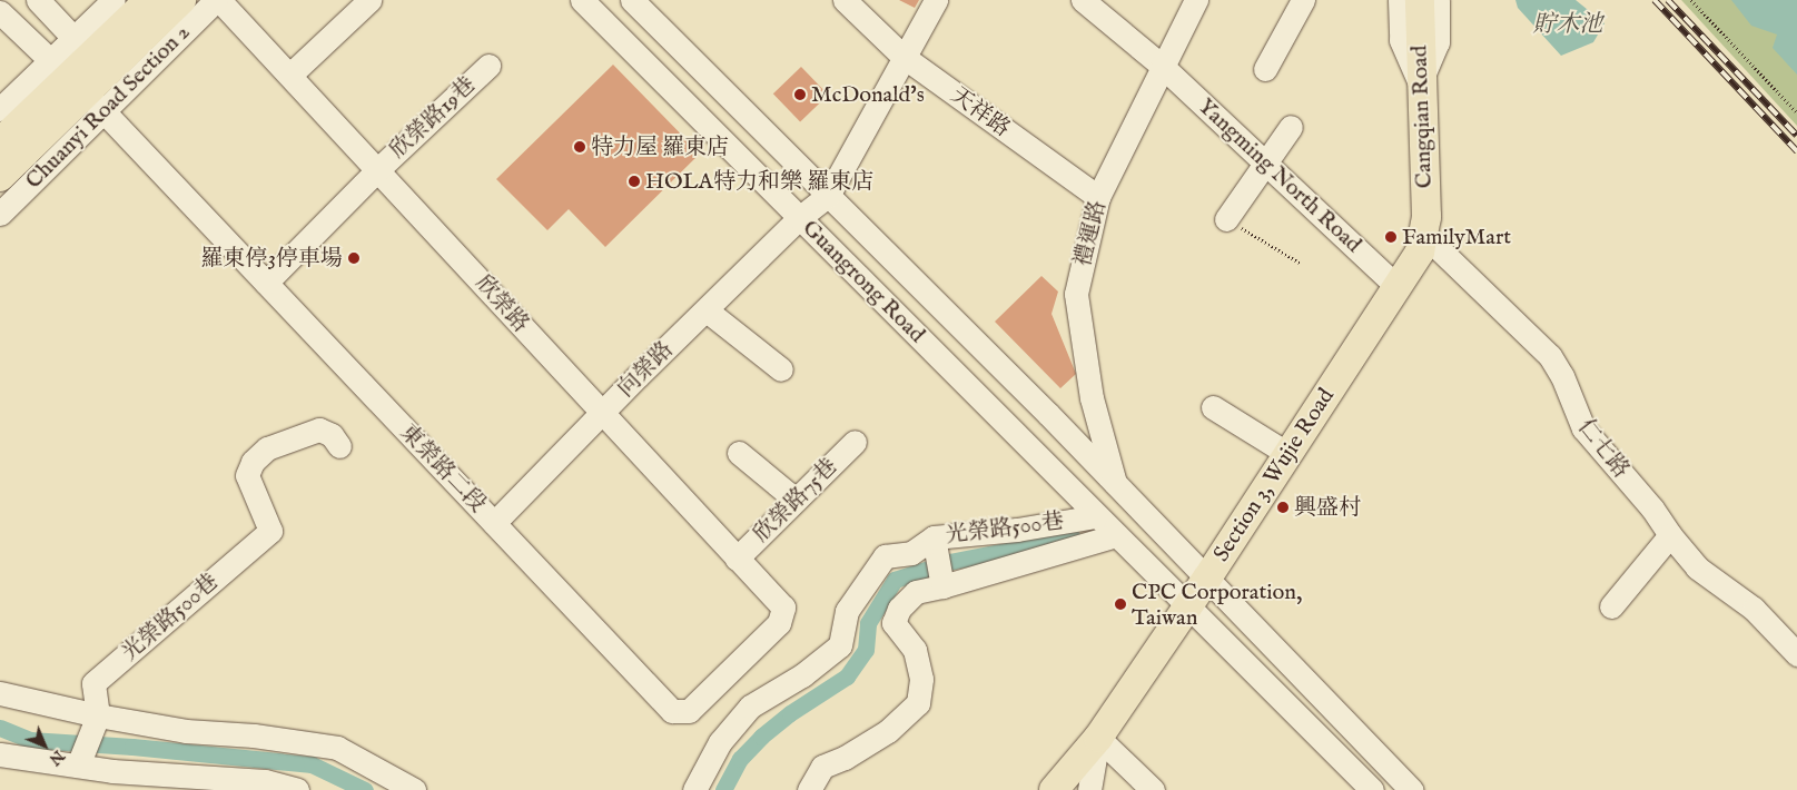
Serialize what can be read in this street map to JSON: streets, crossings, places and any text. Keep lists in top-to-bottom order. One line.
{"streets":{"main road":["Chuanyi Road Section 2","Cangqian Road","Section 3, Wujie Road"],"street":["天祥路","欣榮路19巷","Yangming North Road","禮運路","Guangrong Road","欣榮路","向榮路","仁七路","東榮路二段","欣榮路75巷","光榮路500巷"]},"crossings":[["Chuanyi Road Section 2","欣榮路"],["Chuanyi Road Section 2","東榮路二段"],["天祥路","禮運路"],["Cangqian Road","仁七路"],["Cangqian Road","Section 3, Wujie Road"],["欣榮路19巷","欣榮路"],["欣榮路19巷","東榮路二段"],["Yangming North Road","禮運路"],["Yangming North Road","Section 3, Wujie Road"],["禮運路","Guangrong Road"],["Guangrong Road","向榮路"],["Guangrong Road","Section 3, Wujie Road"],["Guangrong Road","光榮路500巷"],["欣榮路","向榮路"],["欣榮路","東榮路二段"],["欣榮路","欣榮路75巷"],["向榮路","東榮路二段"],["仁七路","Section 3, Wujie Road"]],"water":["貯木池"],"places":["McDonald's","特力屋 羅東店","HOLA特力和樂 羅東店","FamilyMart","羅東停3停車場","興盛村","CPC Corporation, Taiwan"],"north":"bottom right"}
